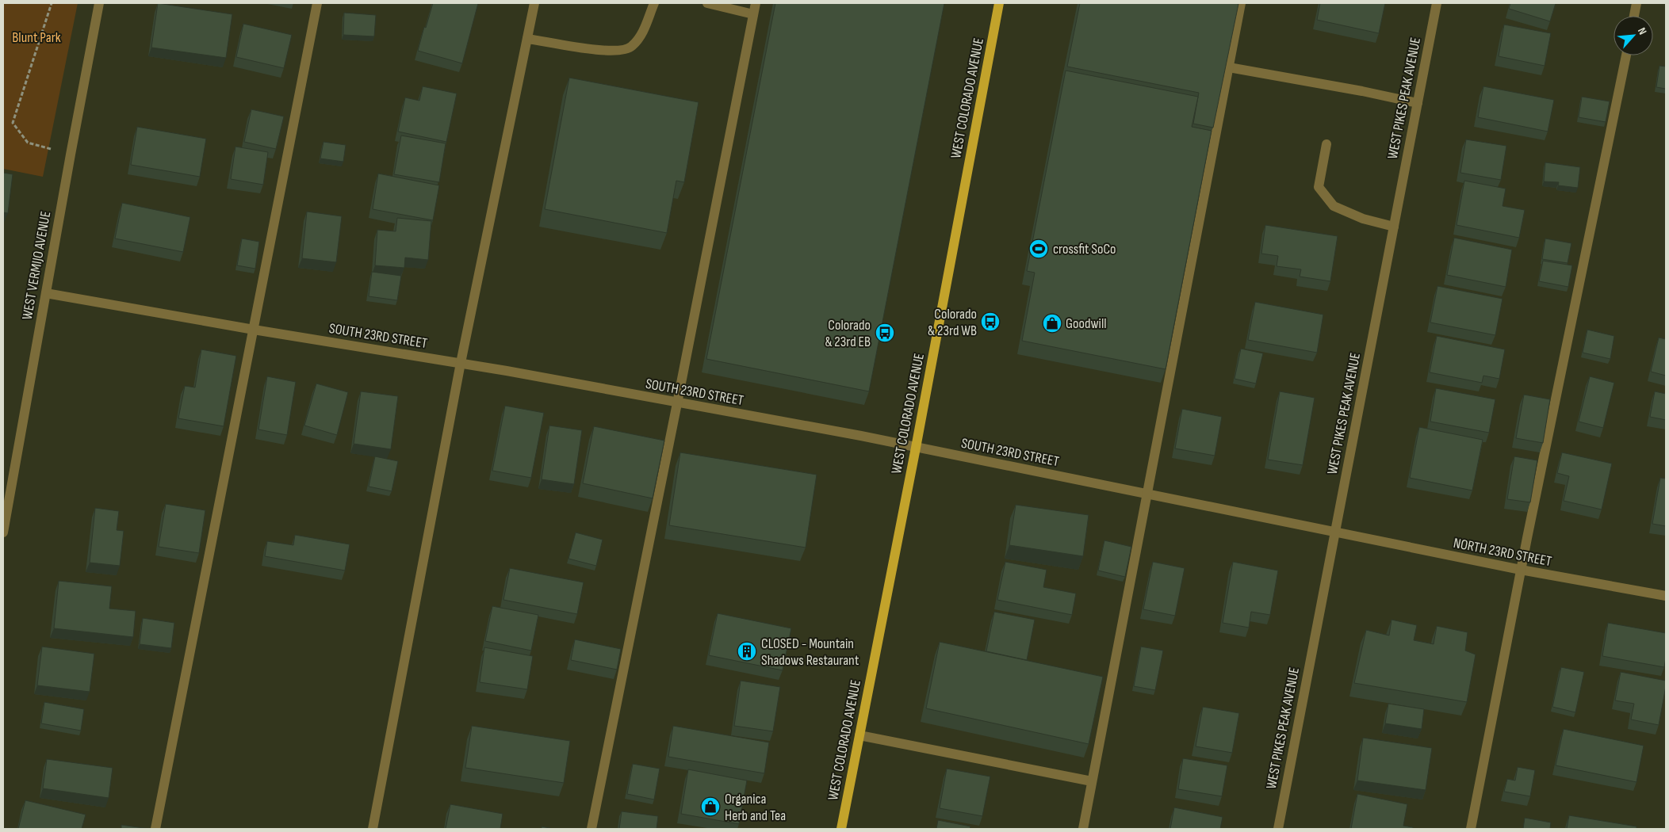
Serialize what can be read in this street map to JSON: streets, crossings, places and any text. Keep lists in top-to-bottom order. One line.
{"streets":{"main road":["WEST COLORADO AVENUE"],"street":["WEST PIKES PEAK AVENUE","WEST VERMIJO AVENUE","SOUTH 23RD STREET","NORTH 23RD STREET"]},"crossings":[["WEST COLORADO AVENUE","SOUTH 23RD STREET"],["WEST PIKES PEAK AVENUE","SOUTH 23RD STREET"],["WEST PIKES PEAK AVENUE","NORTH 23RD STREET"],["WEST VERMIJO AVENUE","SOUTH 23RD STREET"],["SOUTH 23RD STREET","NORTH 23RD STREET"]],"parks":["Blunt Park"],"places":{"sports":["crossfit SoCo"],"bus stop":["Colorado & 23rd WB","Colorado & 23rd EB"],"shop":["Goodwill","Organica Herb and Tea"],"building":["CLOSED - Mountain Shadows Restaurant"]},"north":"top right"}
